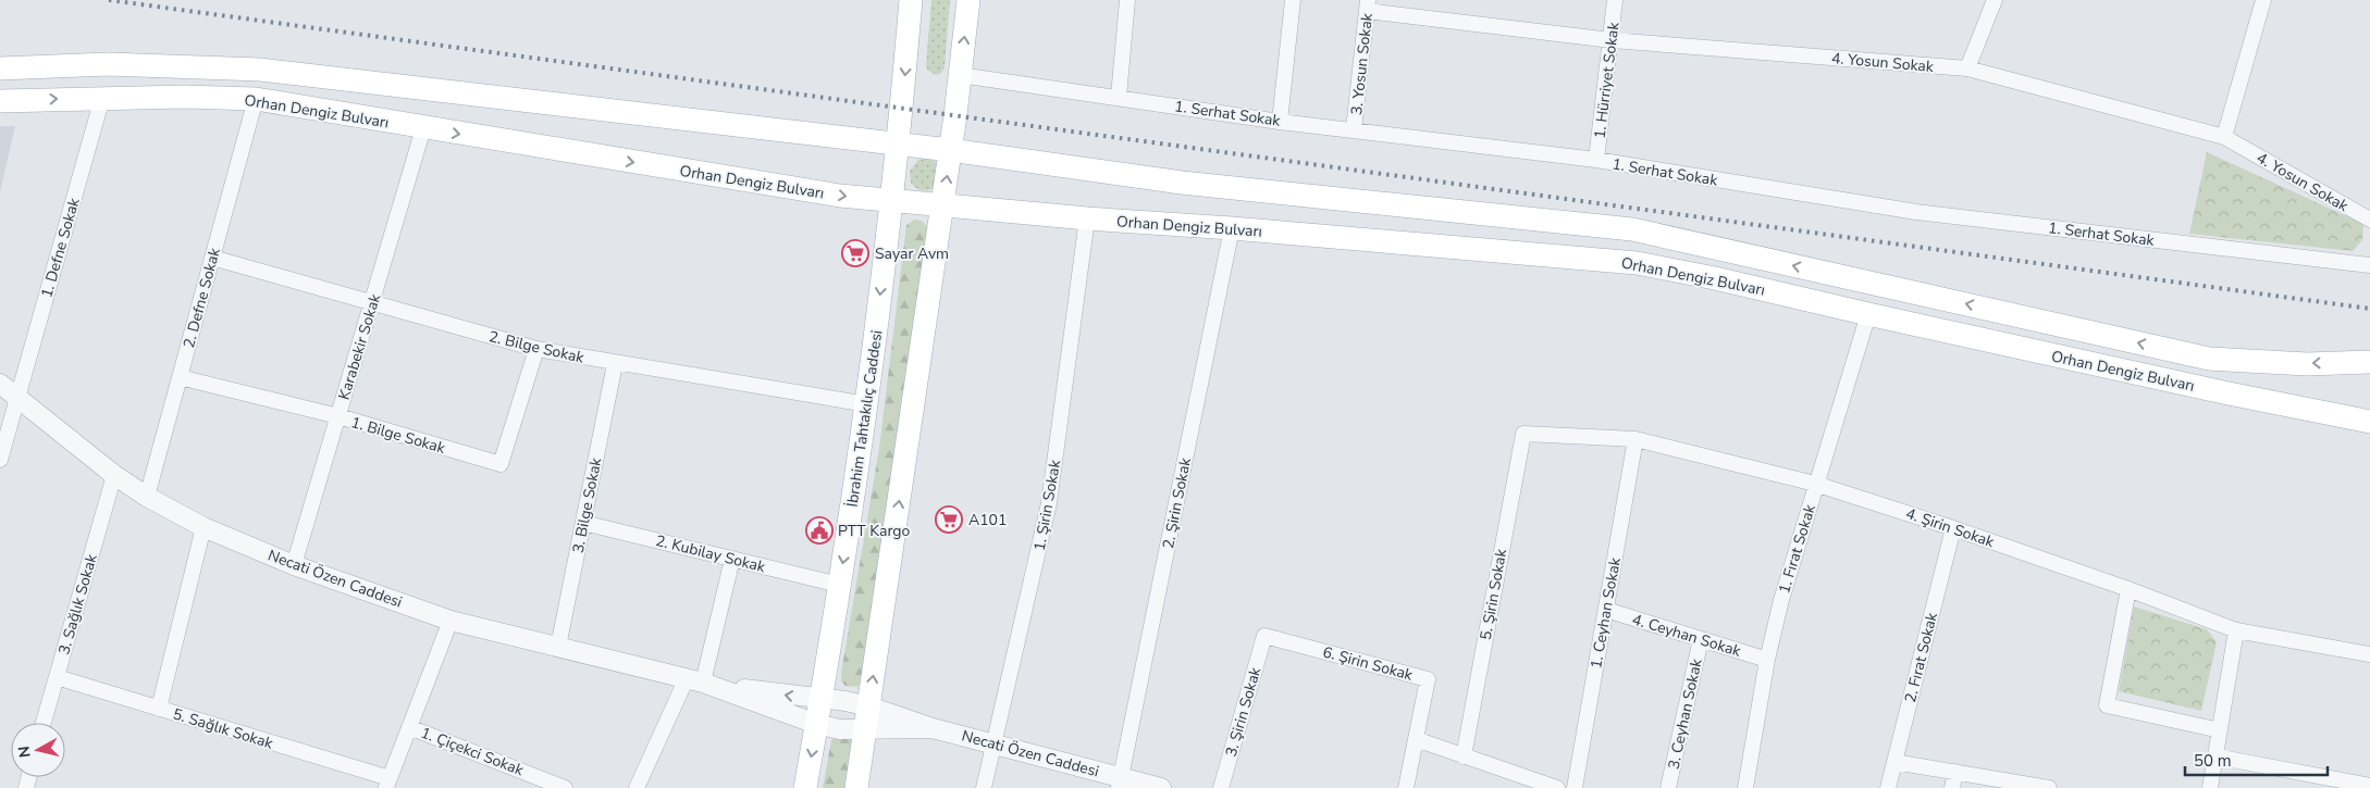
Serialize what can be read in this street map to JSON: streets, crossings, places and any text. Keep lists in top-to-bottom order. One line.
{"streets":{"main road":["Orhan Dengiz Bulvarı","İbrahim Tahtakılıç Caddesi"],"street":["4. Yosun Sokak","3. Yosun Sokak","1. Hürriyet Sokak","1. Serhat Sokak","1. Defne Sokak","2. Defne Sokak","Karabekir Sokak","2. Bilge Sokak","1. Bilge Sokak","2. Şirin Sokak","3. Bilge Sokak","1. Şirin Sokak","4. Şirin Sokak","1. Fırat Sokak","2. Kubilay Sokak","Necati Özen Caddesi","5. Şirin Sokak","3. Sağlık Sokak","1. Ceyhan Sokak","4. Ceyhan Sokak","2. Fırat Sokak","6. Şirin Sokak","3. Şirin Sokak","3. Ceyhan Sokak","5. Sağlık Sokak","1. Çiçekci Sokak"]},"crossings":[["4. Yosun Sokak","3. Yosun Sokak"],["4. Yosun Sokak","1. Hürriyet Sokak"],["3. Yosun Sokak","1. Serhat Sokak"],["1. Hürriyet Sokak","1. Serhat Sokak"],["Orhan Dengiz Bulvarı","1. Defne Sokak"],["Orhan Dengiz Bulvarı","2. Defne Sokak"],["Orhan Dengiz Bulvarı","Karabekir Sokak"],["Orhan Dengiz Bulvarı","İbrahim Tahtakılıç Caddesi"],["Orhan Dengiz Bulvarı","2. Şirin Sokak"],["Orhan Dengiz Bulvarı","1. Şirin Sokak"],["Orhan Dengiz Bulvarı","1. Fırat Sokak"],["1. Defne Sokak","Necati Özen Caddesi"],["2. Defne Sokak","2. Bilge Sokak"],["2. Defne Sokak","1. Bilge Sokak"],["2. Defne Sokak","Necati Özen Caddesi"],["Karabekir Sokak","2. Bilge Sokak"],["Karabekir Sokak","1. Bilge Sokak"],["Karabekir Sokak","Necati Özen Caddesi"],["2. Bilge Sokak","İbrahim Tahtakılıç Caddesi"],["2. Bilge Sokak","1. Bilge Sokak"],["2. Bilge Sokak","3. Bilge Sokak"],["İbrahim Tahtakılıç Caddesi","2. Kubilay Sokak"],["İbrahim Tahtakılıç Caddesi","Necati Özen Caddesi"],["2. Şirin Sokak","Necati Özen Caddesi"],["3. Bilge Sokak","2. Kubilay Sokak"],["3. Bilge Sokak","Necati Özen Caddesi"],["1. Şirin Sokak","Necati Özen Caddesi"],["4. Şirin Sokak","1. Fırat Sokak"],["4. Şirin Sokak","5. Şirin Sokak"],["4. Şirin Sokak","1. Ceyhan Sokak"],["4. Şirin Sokak","2. Fırat Sokak"],["1. Fırat Sokak","4. Ceyhan Sokak"],["Necati Özen Caddesi","3. Sağlık Sokak"],["3. Sağlık Sokak","5. Sağlık Sokak"],["1. Ceyhan Sokak","4. Ceyhan Sokak"],["4. Ceyhan Sokak","3. Ceyhan Sokak"],["6. Şirin Sokak","3. Şirin Sokak"]],"places":{"supermarket":["Sayar Avm","A101"],"public building":["PTT Kargo"]},"scale_bar":"50 m","north":"left"}
